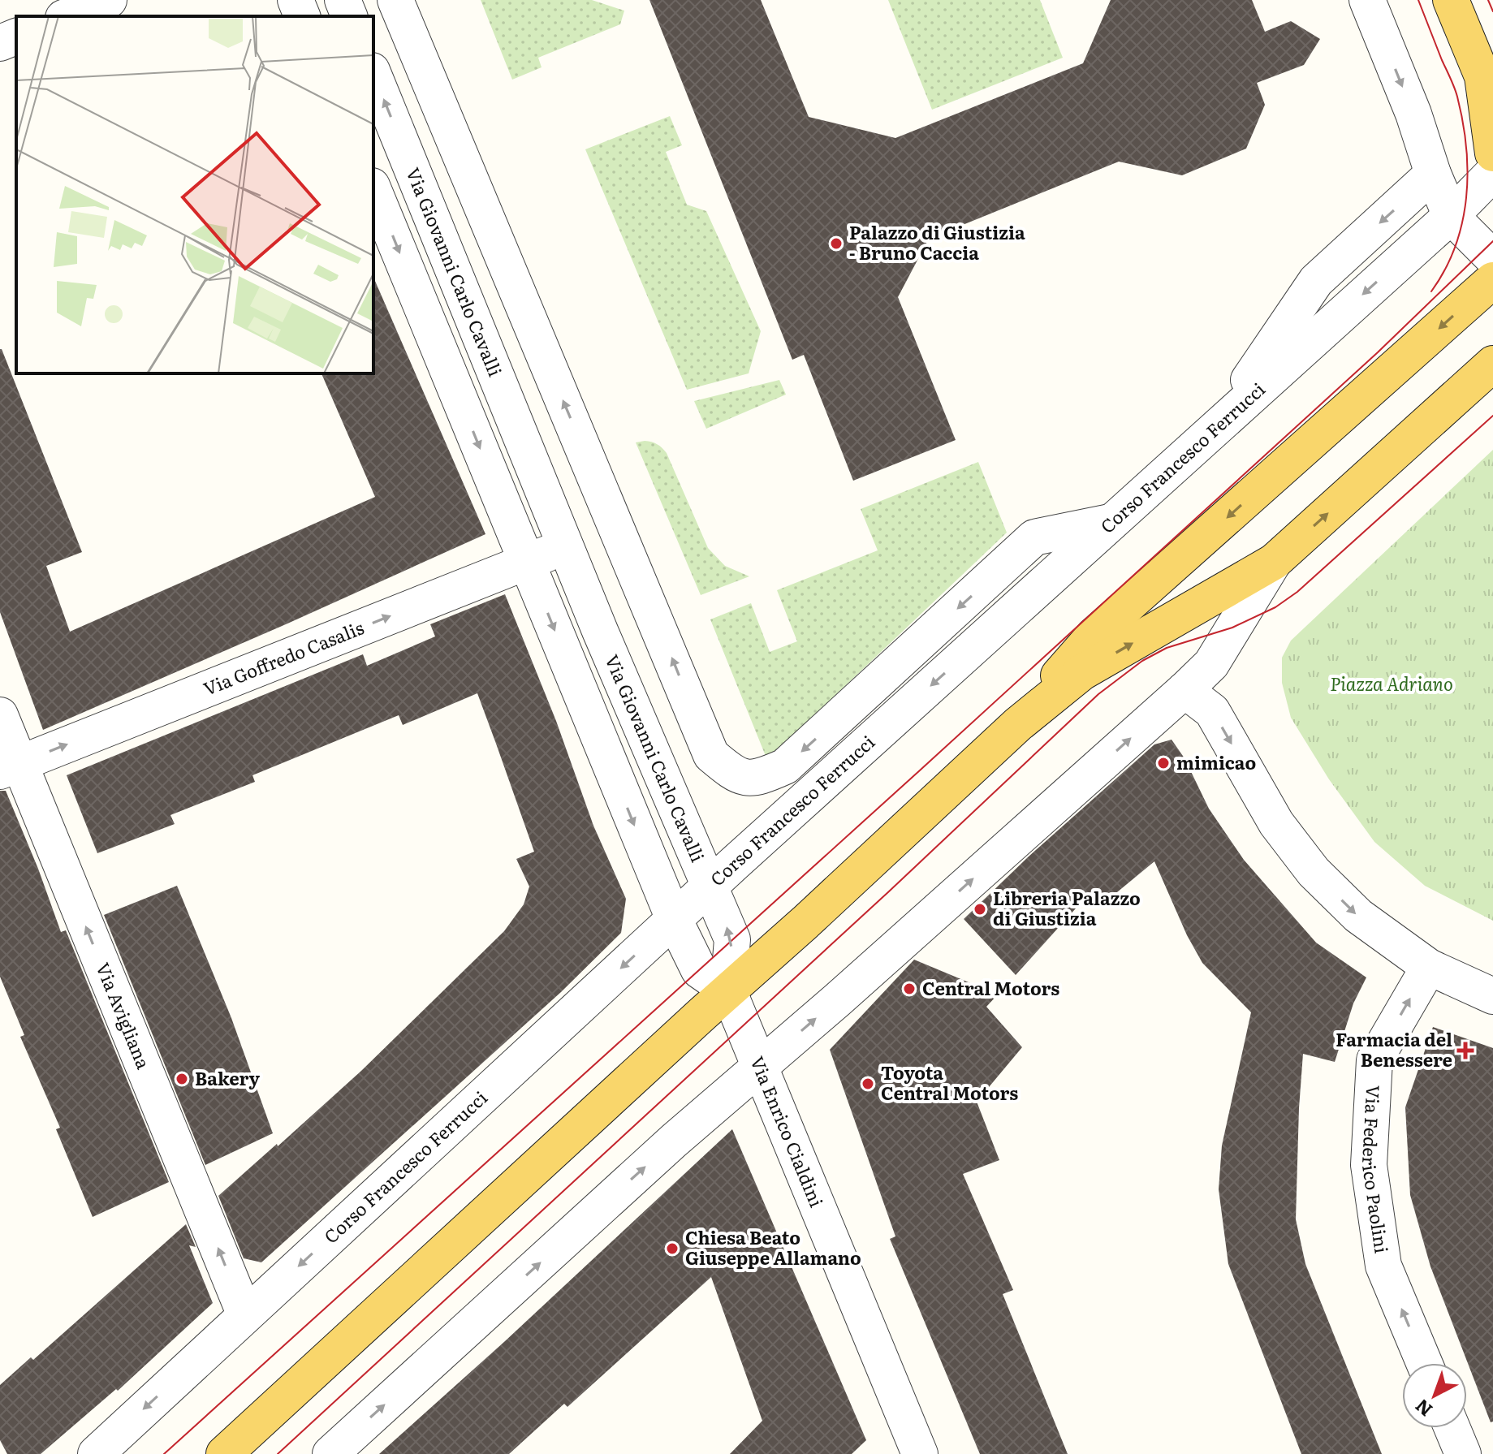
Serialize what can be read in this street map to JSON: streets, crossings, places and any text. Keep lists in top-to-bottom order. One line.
{"streets":{"street":["Via Giovanni Carlo Cavalli","Corso Francesco Ferrucci","Via Goffredo Casalis","Via Avigliana","Via Enrico Cialdini","Via Federico Paolini"]},"crossings":[["Via Giovanni Carlo Cavalli","Corso Francesco Ferrucci"],["Via Giovanni Carlo Cavalli","Via Goffredo Casalis"],["Via Giovanni Carlo Cavalli","Via Enrico Cialdini"],["Corso Francesco Ferrucci","Via Avigliana"],["Via Goffredo Casalis","Via Avigliana"]],"one_way":["Via Goffredo Casalis","Via Avigliana","Via Federico Paolini"],"parks":["Piazza Adriano"],"places":{"other":["Palazzo di Giustizia - Bruno Caccia","mimicao","Libreria Palazzo di Giustizia","Central Motors","Bakery","Toyota Central Motors","Chiesa Beato Giuseppe Allamano"],"health":["Farmacia del Benessere"]},"north":"bottom left"}
